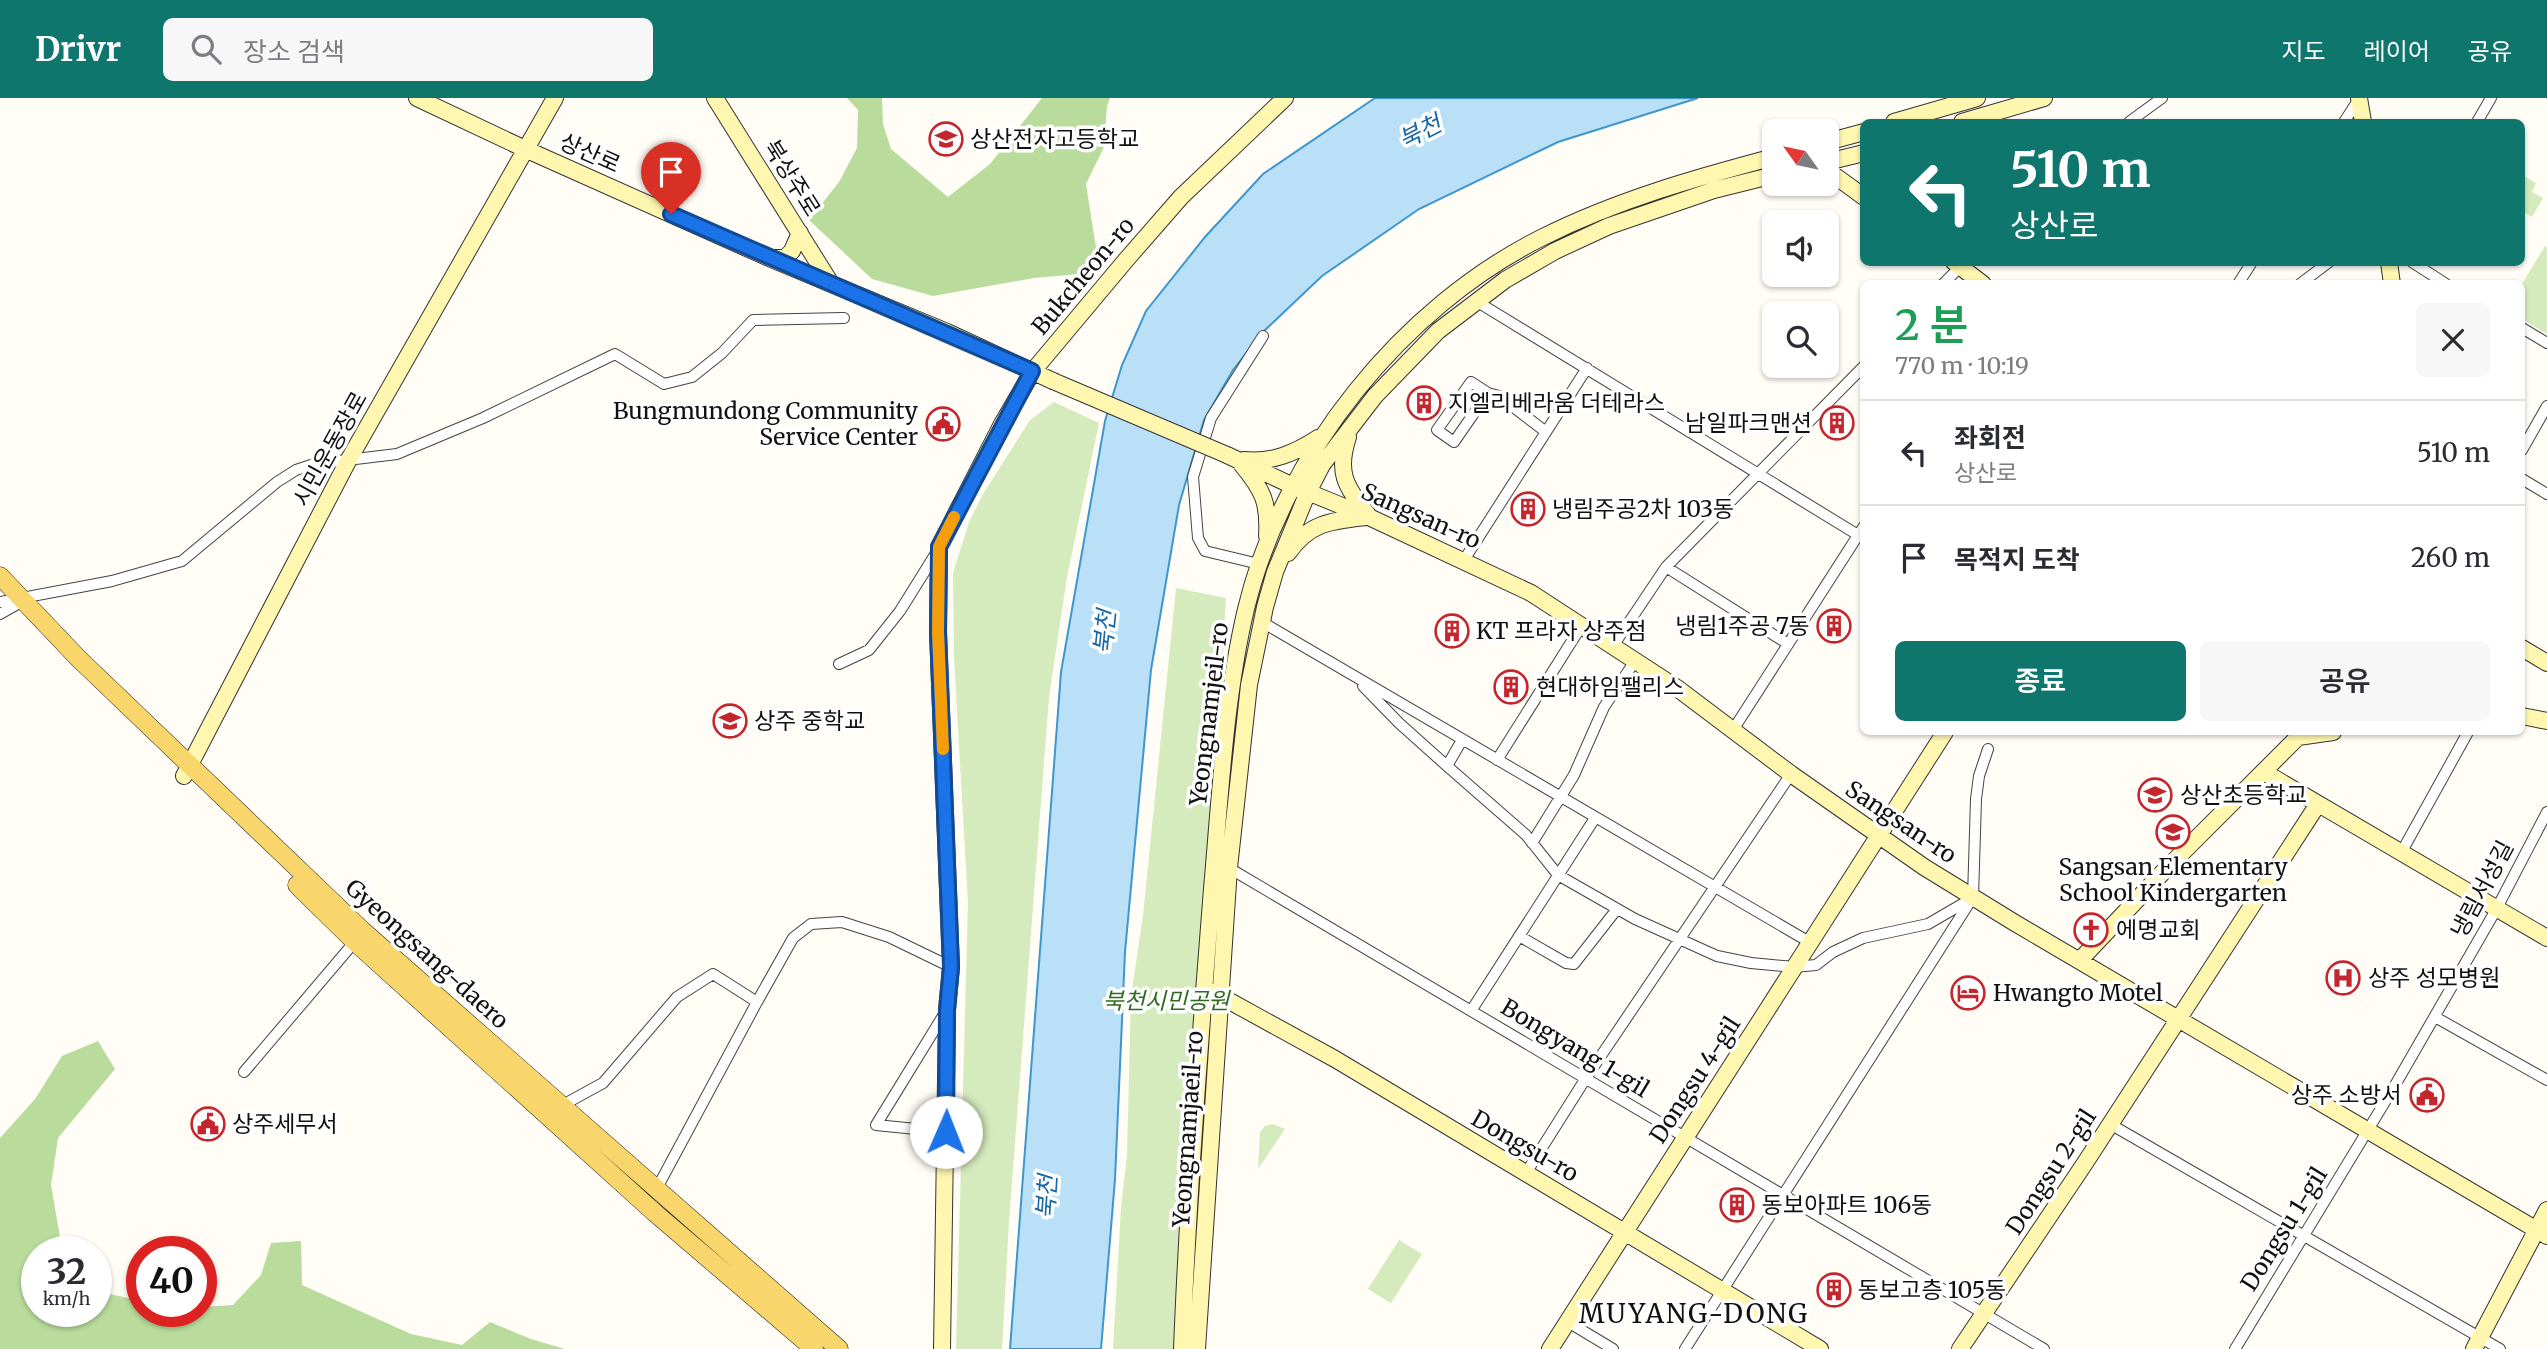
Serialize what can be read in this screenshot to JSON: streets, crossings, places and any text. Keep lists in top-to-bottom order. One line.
{"streets":{"main road":["Gyeongsang-daero"],"street":["상산로","북상주로","Bukcheon-ro","시민운동장로","Sangsan-ro","Yeongnamjeil-ro","냉림서성길","Bongyang 1-gil","Dongsu 4-gil","Yeongnamjaeil-ro","Dongsu-ro","Dongsu 2-gil","Dongsu 1-gil"]},"crossings":[["상산로","북상주로"],["상산로","Bukcheon-ro"],["상산로","시민운동장로"],["상산로","Sangsan-ro"],["시민운동장로","Gyeongsang-daero"],["Sangsan-ro","Yeongnamjeil-ro"],["Sangsan-ro","냉림서성길"],["Sangsan-ro","Dongsu 4-gil"],["Sangsan-ro","Yeongnamjaeil-ro"],["Sangsan-ro","Dongsu 2-gil"],["Sangsan-ro","Dongsu 1-gil"],["Yeongnamjeil-ro","Yeongnamjaeil-ro"],["Yeongnamjeil-ro","Dongsu-ro"],["냉림서성길","Dongsu 1-gil"],["Bongyang 1-gil","Dongsu 4-gil"],["Bongyang 1-gil","Yeongnamjaeil-ro"],["Bongyang 1-gil","Dongsu 2-gil"],["Dongsu 4-gil","Dongsu-ro"],["Yeongnamjaeil-ro","Dongsu-ro"]],"districts":["MUYANG-DONG"],"water":["북천"],"parks":["북천시민공원"],"places":{"school or university":["상산전자고등학교","상주 중학교","상산초등학교","Sangsan Elementary School Kindergarten"],"building":["지엘리베라움 더테라스","남일파크맨션","냉림주공2차 103동","냉림1주공 7동","KT 프라자 상주점","현대하임팰리스","동보아파트 106동","동보고층 105동"],"public building":["Bungmundong Community Service Center","상주 소방서","상주세무서"],"church":["에명교회"],"hospital":["상주 성모병원"],"hotel":["Hwangto Motel"]},"north":"top left","page":{"header":"Drivr","search":"장소 검색","nav":["지도","레이어","공유"],"turn":["510 m","상산로"],"heading":["2 분","770 m · 10:19"],"list":[{"name":"좌회전","note":"상산로","value":"510 m"},{"name":"목적지 도착","value":"260 m"}],"buttons":["종료","공유"],"speed":"32 km/h","limit":"40"}}
